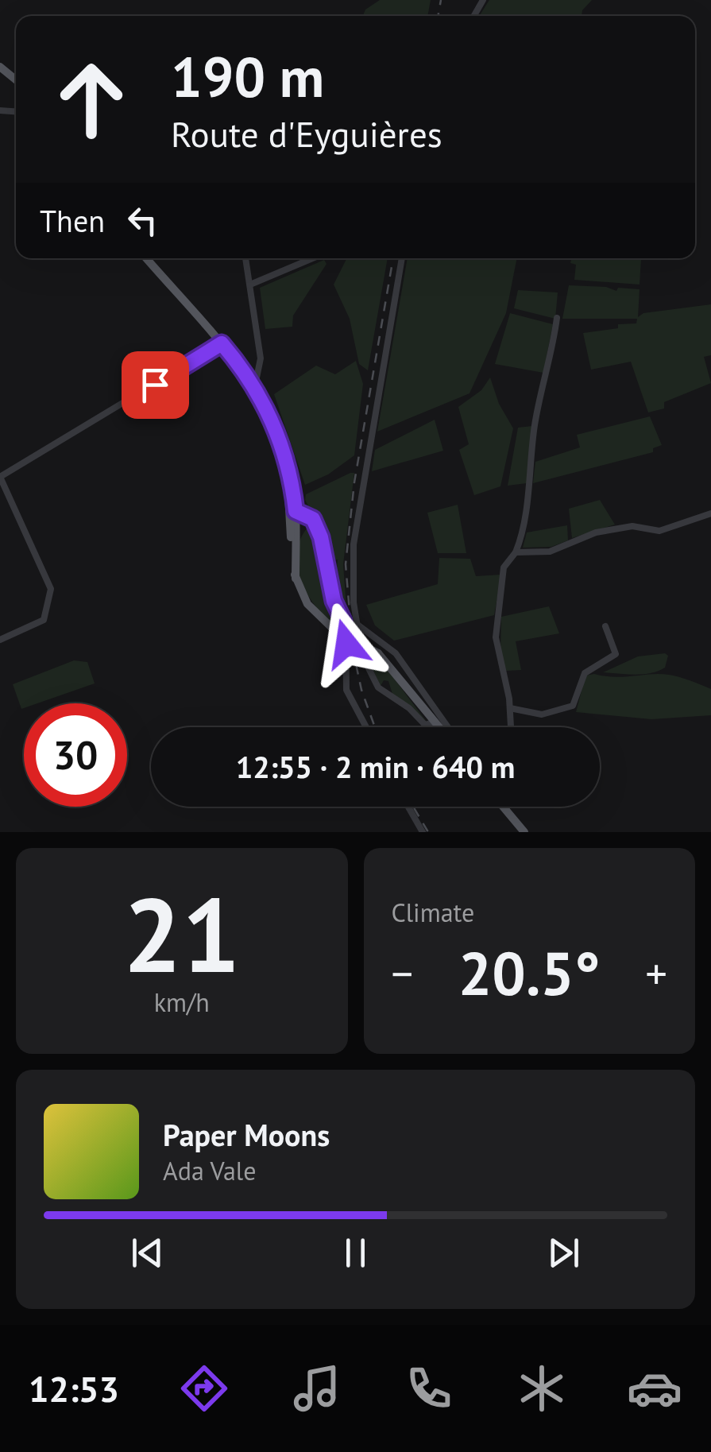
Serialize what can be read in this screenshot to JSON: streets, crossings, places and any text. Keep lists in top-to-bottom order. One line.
{"page":{"turn":["190 m","Route d'Eyguières"],"then":"Then","limit":"30","trip":"12:55 · 2 min · 640 m","tile":[["21","km/h"],"Climate"],"heat":["−","20.5°","+"],"song":["Paper Moons","Ada Vale"],"tabs":"12:53"}}
